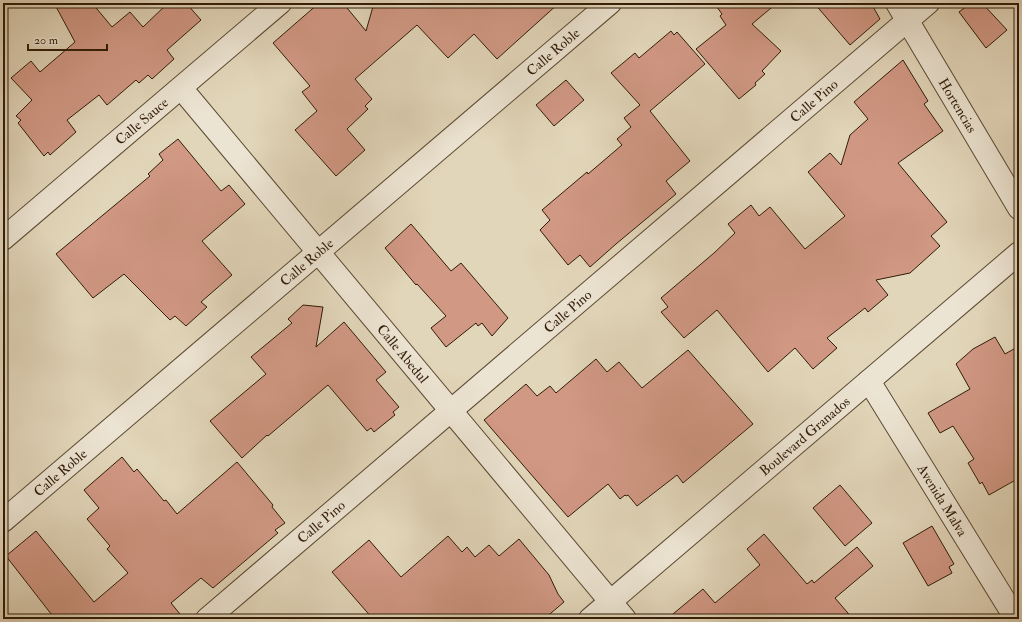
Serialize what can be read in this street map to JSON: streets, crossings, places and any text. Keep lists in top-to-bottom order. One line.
{"streets":{"street":["Calle Roble","Calle Pino","Hortencias","Calle Sauce","Calle Abedul","Boulevard Granados","Avenida Malva"]},"crossings":[["Calle Roble","Calle Abedul"],["Calle Pino","Hortencias"],["Calle Pino","Calle Abedul"],["Calle Sauce","Calle Abedul"],["Calle Abedul","Boulevard Granados"],["Boulevard Granados","Avenida Malva"]],"scale_bar":"20 m"}
